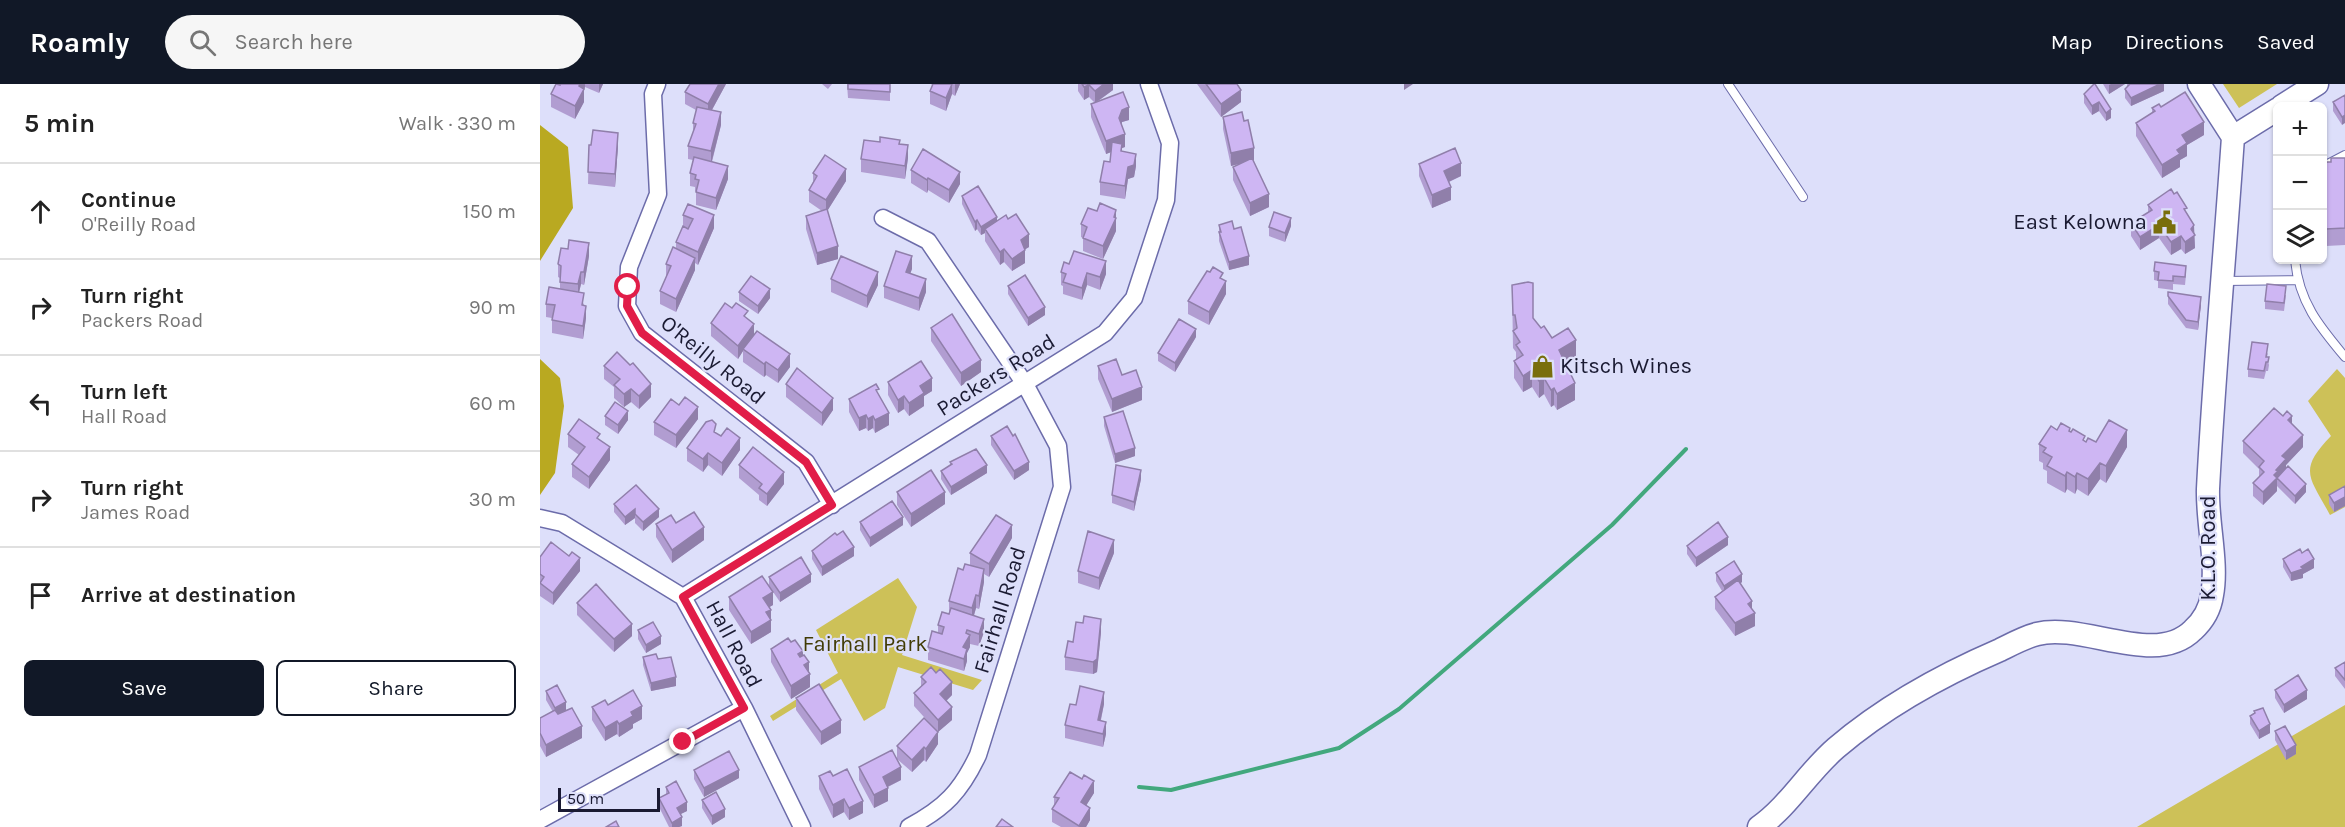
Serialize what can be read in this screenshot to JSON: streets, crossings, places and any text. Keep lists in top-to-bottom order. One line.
{"streets":{"main road":["K.L.O. Road"],"street":["O'Reilly Road","Packers Road","Fairhall Road","Hall Road"]},"crossings":[["O'Reilly Road","Packers Road"],["Packers Road","Fairhall Road"],["Packers Road","Hall Road"]],"parks":["Fairhall Park"],"places":{"public building":["East Kelowna"],"shop":["Kitsch Wines"]},"scale_bar":"50 m","page":{"header":"Roamly","search":"Search here","nav":["Map","Directions","Saved"],"heading":["5 min","Walk · 330 m"],"map_buttons":["+","−"],"list":[["Continue","O'Reilly Road","150 m"],["Turn right","Packers Road","90 m"],["Turn left","Hall Road","60 m"],["Turn right","James Road","30 m"],"Arrive at destination"],"buttons":["Save","Share"],"scale":"50 m"}}
